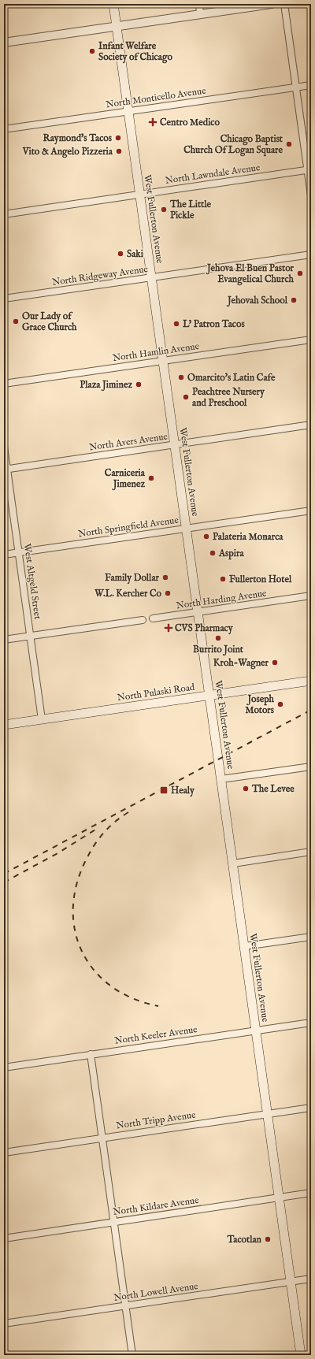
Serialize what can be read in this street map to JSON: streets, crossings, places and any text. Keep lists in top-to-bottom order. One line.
{"streets":{"main road":["West Fullerton Avenue","North Pulaski Road"],"street":["North Monticello Avenue","North Lawndale Avenue","North Ridgeway Avenue","North Hamlin Avenue","North Avers Avenue","North Springfield Avenue","West Altgeld Street","North Harding Avenue","North Keeler Avenue","North Tripp Avenue","North Kildare Avenue","North Lowell Avenue"]},"crossings":[["North Monticello Avenue","West Fullerton Avenue"],["North Lawndale Avenue","West Fullerton Avenue"],["West Fullerton Avenue","North Ridgeway Avenue"],["West Fullerton Avenue","North Hamlin Avenue"],["West Fullerton Avenue","North Avers Avenue"],["West Fullerton Avenue","North Springfield Avenue"],["West Fullerton Avenue","North Harding Avenue"],["West Fullerton Avenue","North Pulaski Road"],["West Fullerton Avenue","North Keeler Avenue"],["West Fullerton Avenue","North Tripp Avenue"],["West Fullerton Avenue","North Kildare Avenue"],["West Fullerton Avenue","North Lowell Avenue"],["North Avers Avenue","West Altgeld Street"],["North Springfield Avenue","West Altgeld Street"],["West Altgeld Street","North Pulaski Road"]],"places":{"other":["Infant Welfare Society of Chicago","Raymond's Tacos","Chicago Baptist Church Of Logan Square","Vito & Angelo Pizzeria","The Little Pickle","Saki","Jehova El Buen Pastor Evangelical Church","Jehovah School","Our Lady of Grace Church","L’ Patron Tacos","Omarcito's Latin Cafe","Plaza Jiminez","Peachtree Nursery and Preschool","Carniceria Jimenez","Palateria Monarca","Aspira","Family Dollar","Fullerton Hotel","W.L. Kercher Co","Burrito Joint","Kroh-Wagner","Joseph Motors","The Levee","Tacotlan"],"health":["Centro Medico","CVS Pharmacy"],"transit":["Healy"]}}
